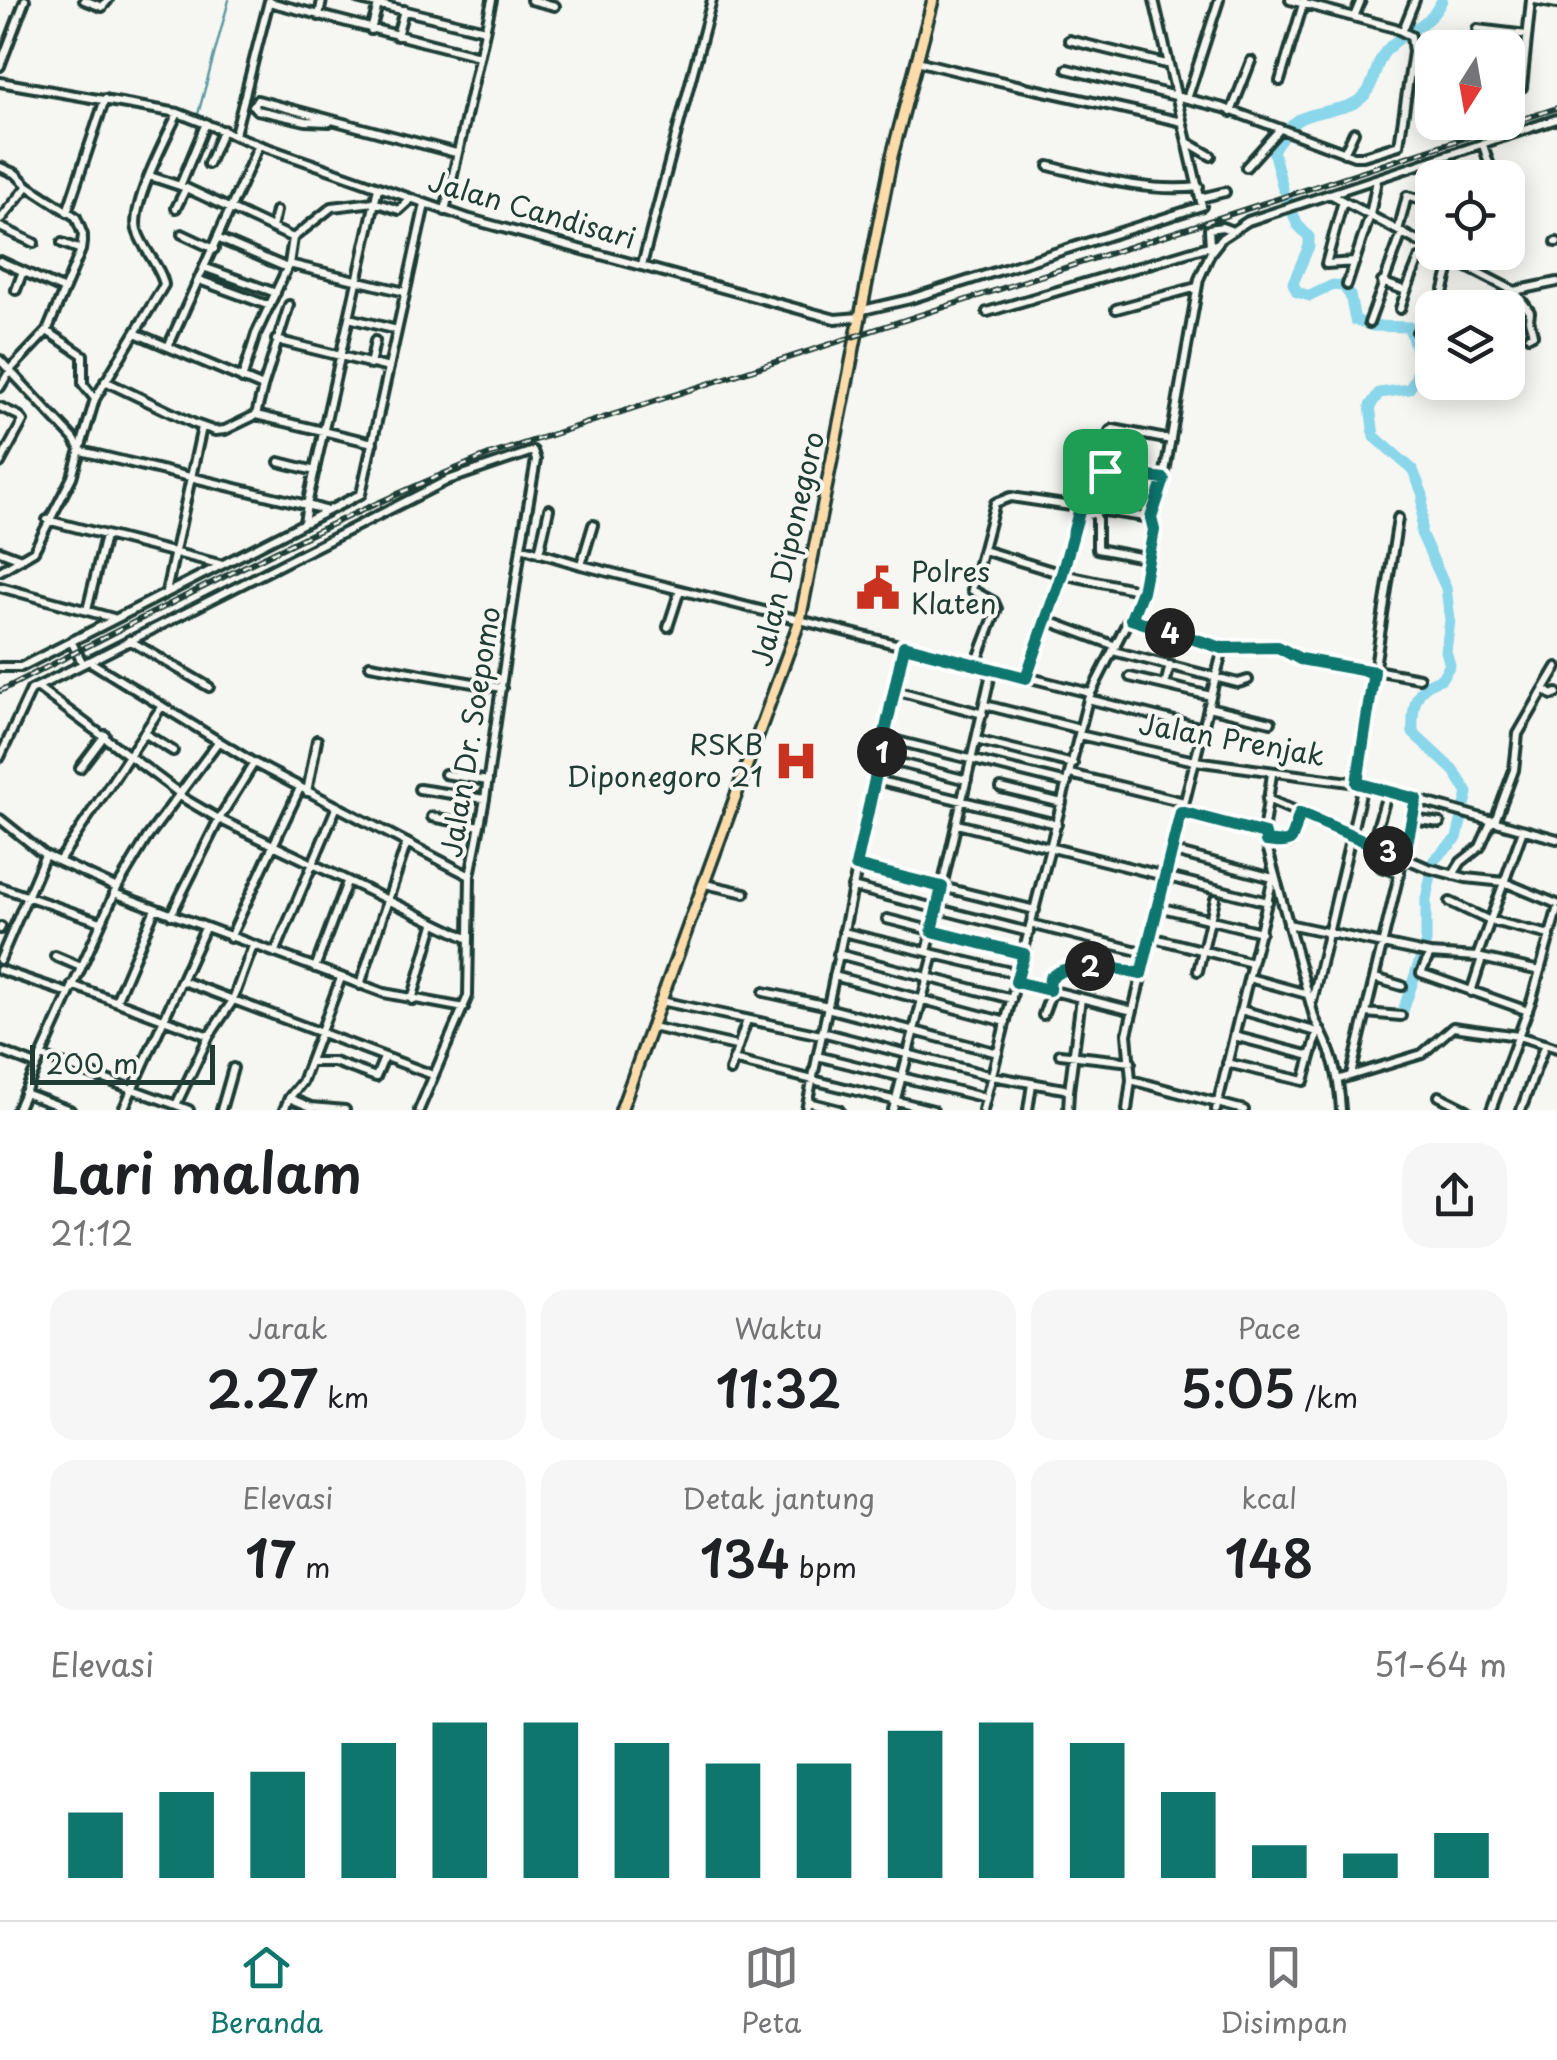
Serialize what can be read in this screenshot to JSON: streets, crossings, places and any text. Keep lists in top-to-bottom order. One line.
{"streets":{"highway":["Jalan Diponegoro"],"street":["Jalan Candisari","Jalan Dr. Soepomo","Jalan Prenjak"]},"crossings":[["Jalan Candisari","Jalan Diponegoro"]],"places":{"public building":["Polres Klaten"],"hospital":["RSKB Diponegoro 21"]},"scale_bar":"200 m","north":"bottom","page":{"pins":["4","1","3","2"],"scale":"200 m","heading":["Lari malam","21:12"],"stats":[["Jarak","2.27 km"],["Waktu","11:32"],["Pace","5:05 /km"],["Elevasi","17 m"],["Detak jantung","134 bpm"],["kcal","148"]],"chart":["Elevasi","51–64 m"],"tabs":["Beranda","Peta","Disimpan"]}}
